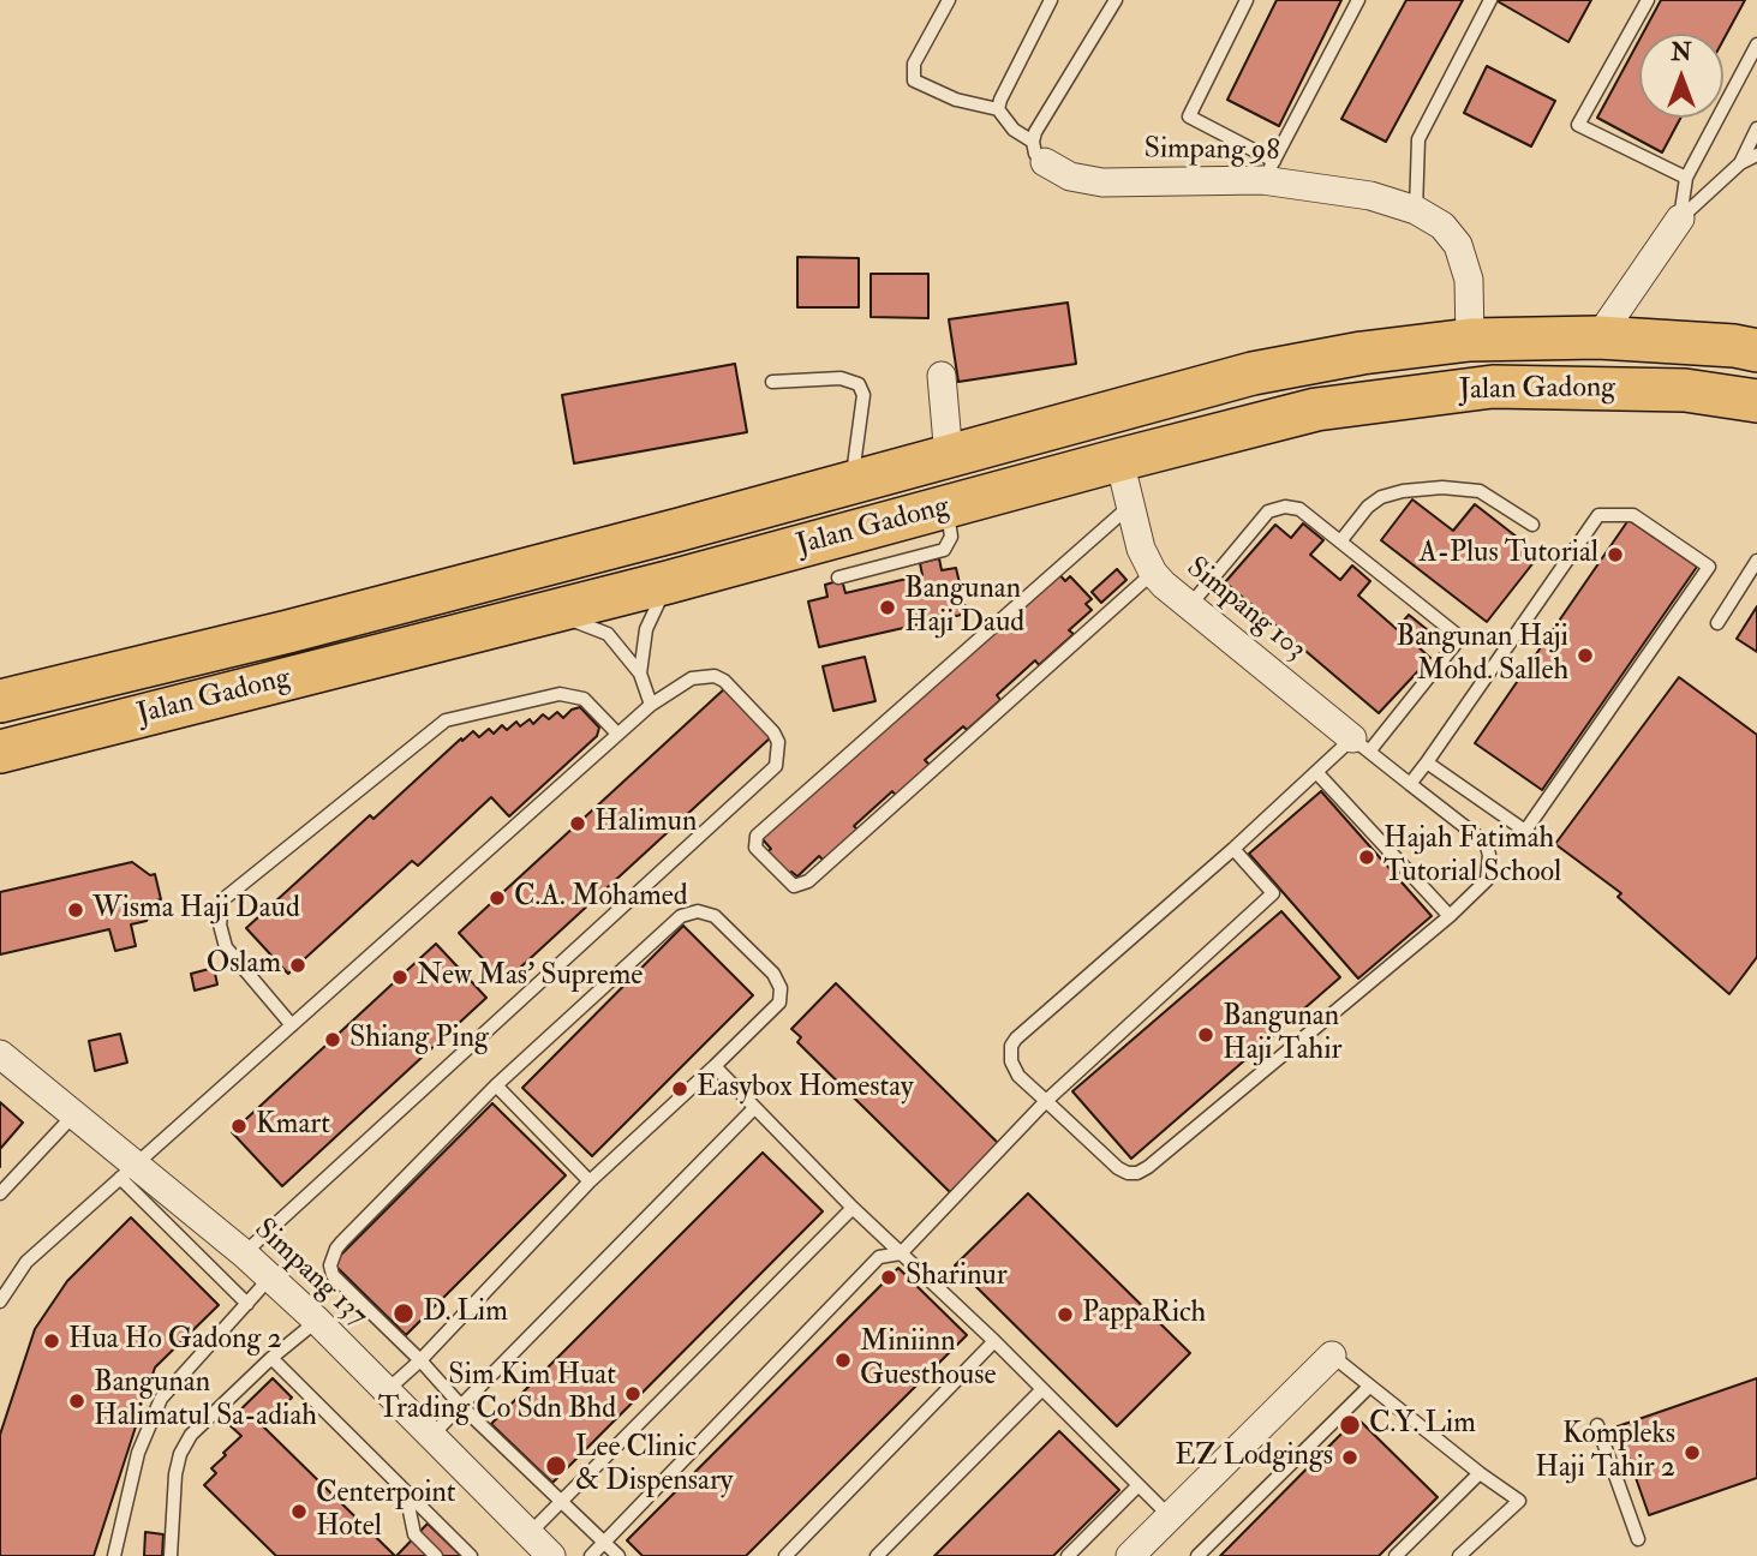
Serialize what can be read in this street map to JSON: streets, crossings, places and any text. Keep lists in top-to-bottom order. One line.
{"streets":{"main road":["Jalan Gadong"],"street":["Simpang 98","Simpang 103","Simpang 137"]},"crossings":[["Simpang 98","Jalan Gadong"],["Jalan Gadong","Simpang 103"]],"places":["A-Plus Tutorial","Bangunan Haji Daud","Bangunan Haji Mohd. Salleh","Halimun","Hajah Fatimah Tutorial School","C.A. Mohamed","Wisma Haji Daud","Oslam","New Mas' Supreme","Bangunan Haji Tahir","Shiang Ping","Easybox Homestay","Kmart","Sharinur","D. Lim","PappaRich","Hua Ho Gadong 2","Miniinn Guesthouse","Sim Kim Huat Trading Co Sdn Bhd","Bangunan Halimatul Sa-adiah","C.Y. Lim","Kompleks Haji Tahir 2","EZ Lodgings","Lee Clinic & Dispensary","Centerpoint Hotel"],"north":"top"}
